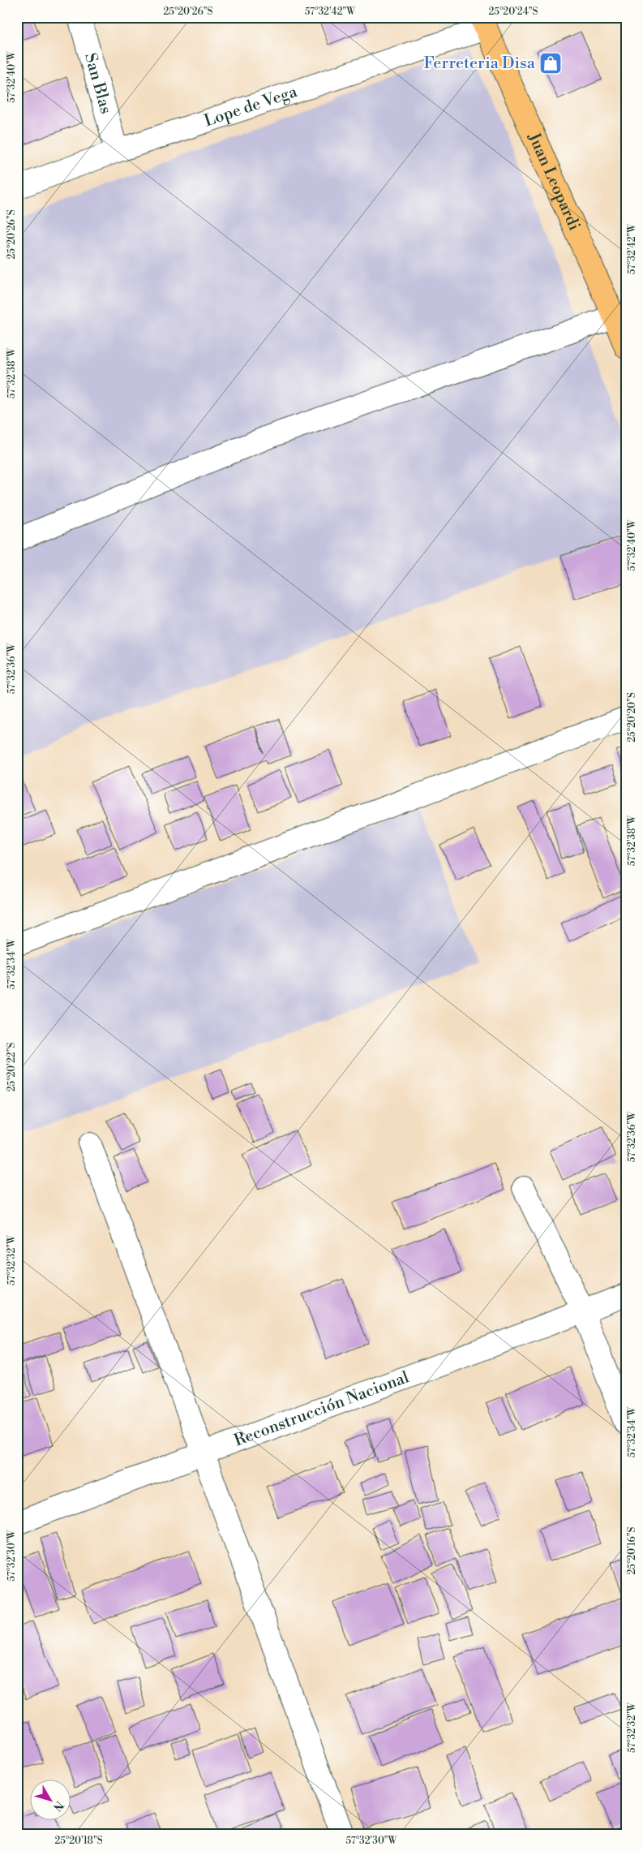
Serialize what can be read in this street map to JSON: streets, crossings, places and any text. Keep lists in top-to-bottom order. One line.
{"streets":{"main road":["Juan Leopardi"],"street":["San Blas","Lope de Vega","Reconstrucción Nacional"]},"crossings":[["San Blas","Lope de Vega"],["Lope de Vega","Juan Leopardi"]],"places":{"shop":["Ferreteria Disa"]},"north":"bottom right","coordinates":["25°20'26\"S","57°32'42\"W","25°20'24\"S","57°32'40\"W","57°32'38\"W","57°32'36\"W","25°20'20\"S","57°32'34\"W","25°20'22\"S","57°32'32\"W","25°20'16\"S","57°32'30\"W","25°20'18\"S"]}
